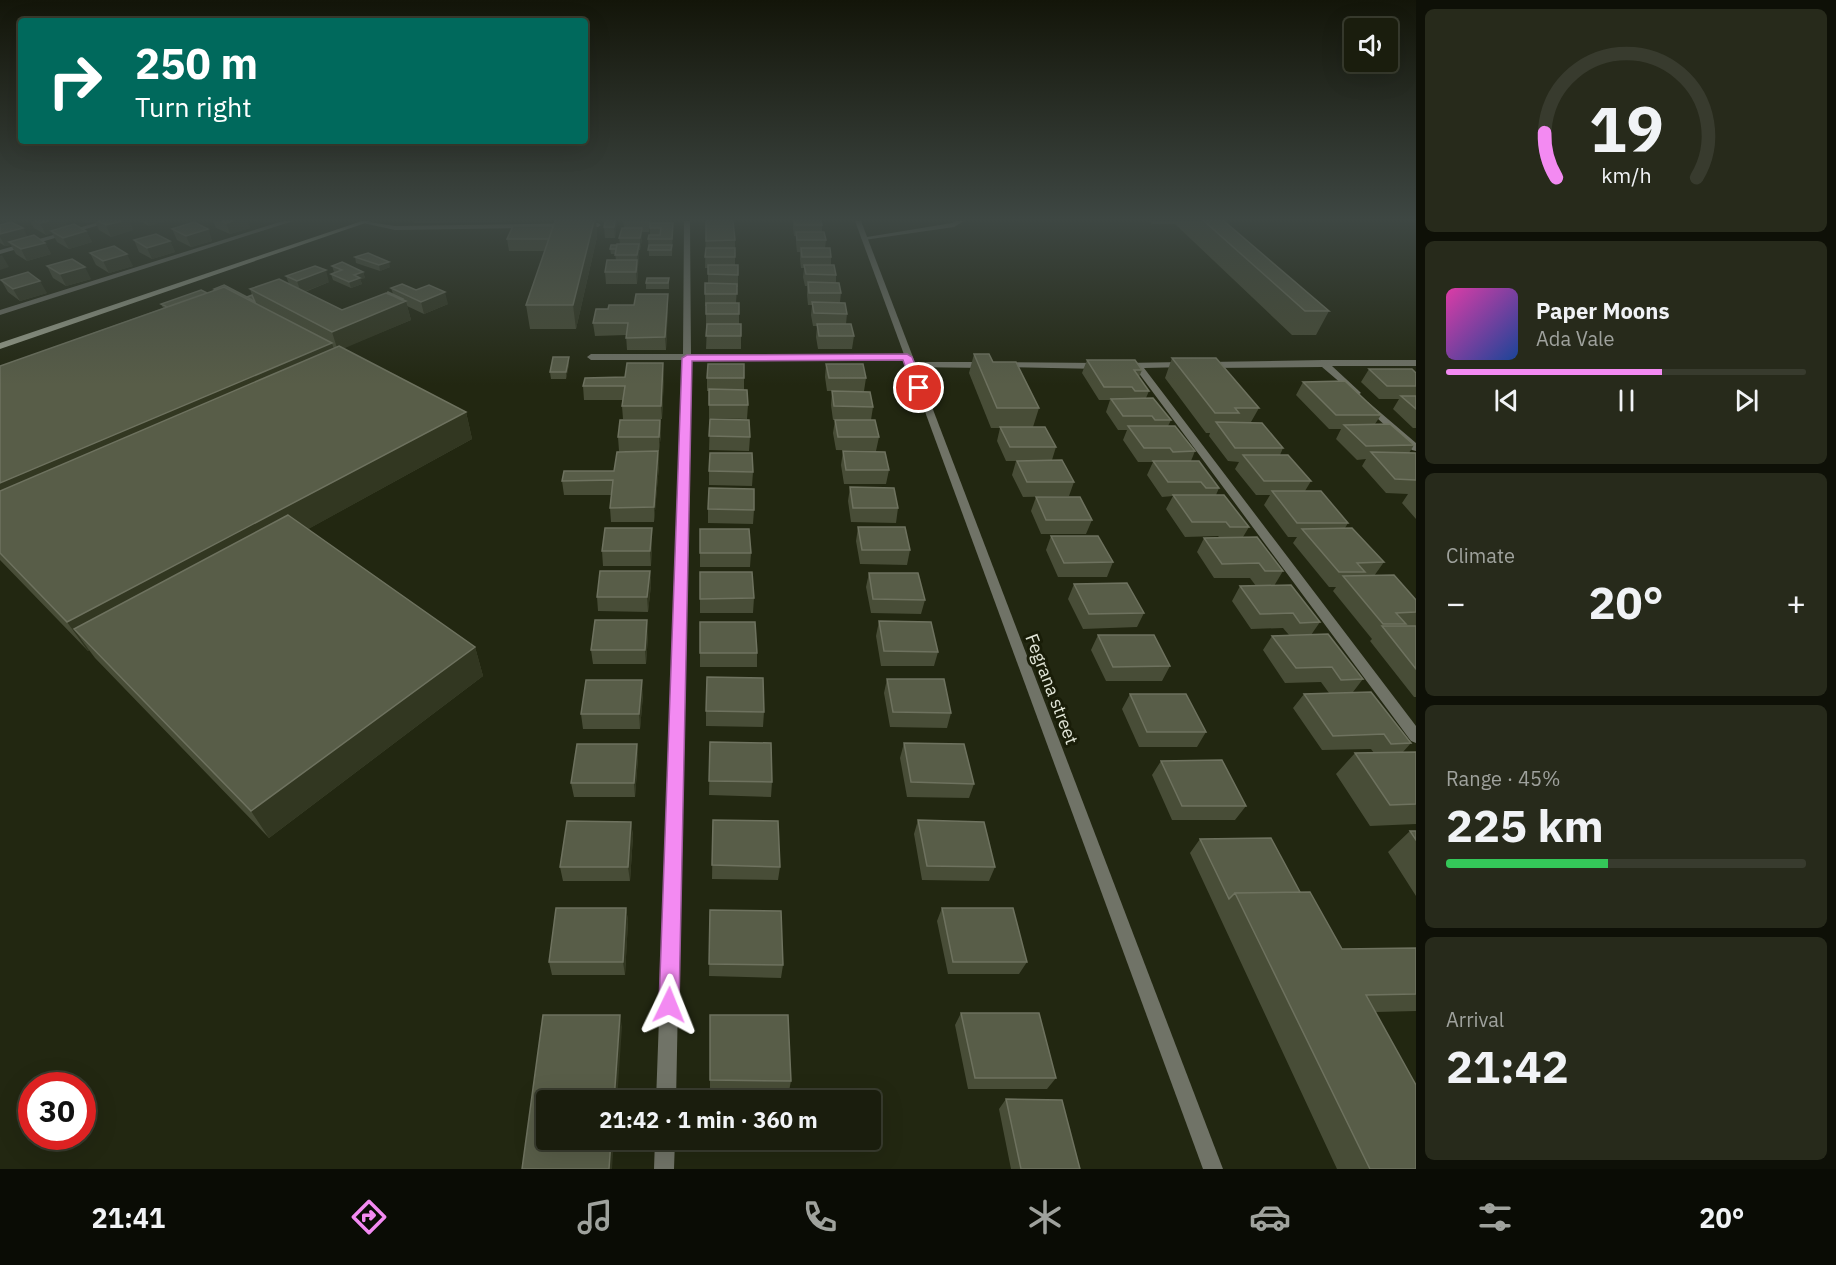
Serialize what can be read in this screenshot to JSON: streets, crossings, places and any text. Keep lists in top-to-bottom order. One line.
{"streets":{"street":["Fegrana street"]},"page":{"turn":["250 m","Turn right"],"song":["Paper Moons","Ada Vale"],"tile":["Climate",["Range · 45%","225 km"],["Arrival","21:42"]],"heat":["−","20°","+"],"limit":"30","trip":"21:42 · 1 min · 360 m","tabs":["21:41","20°"],"gauge":["19","km/h"]}}
